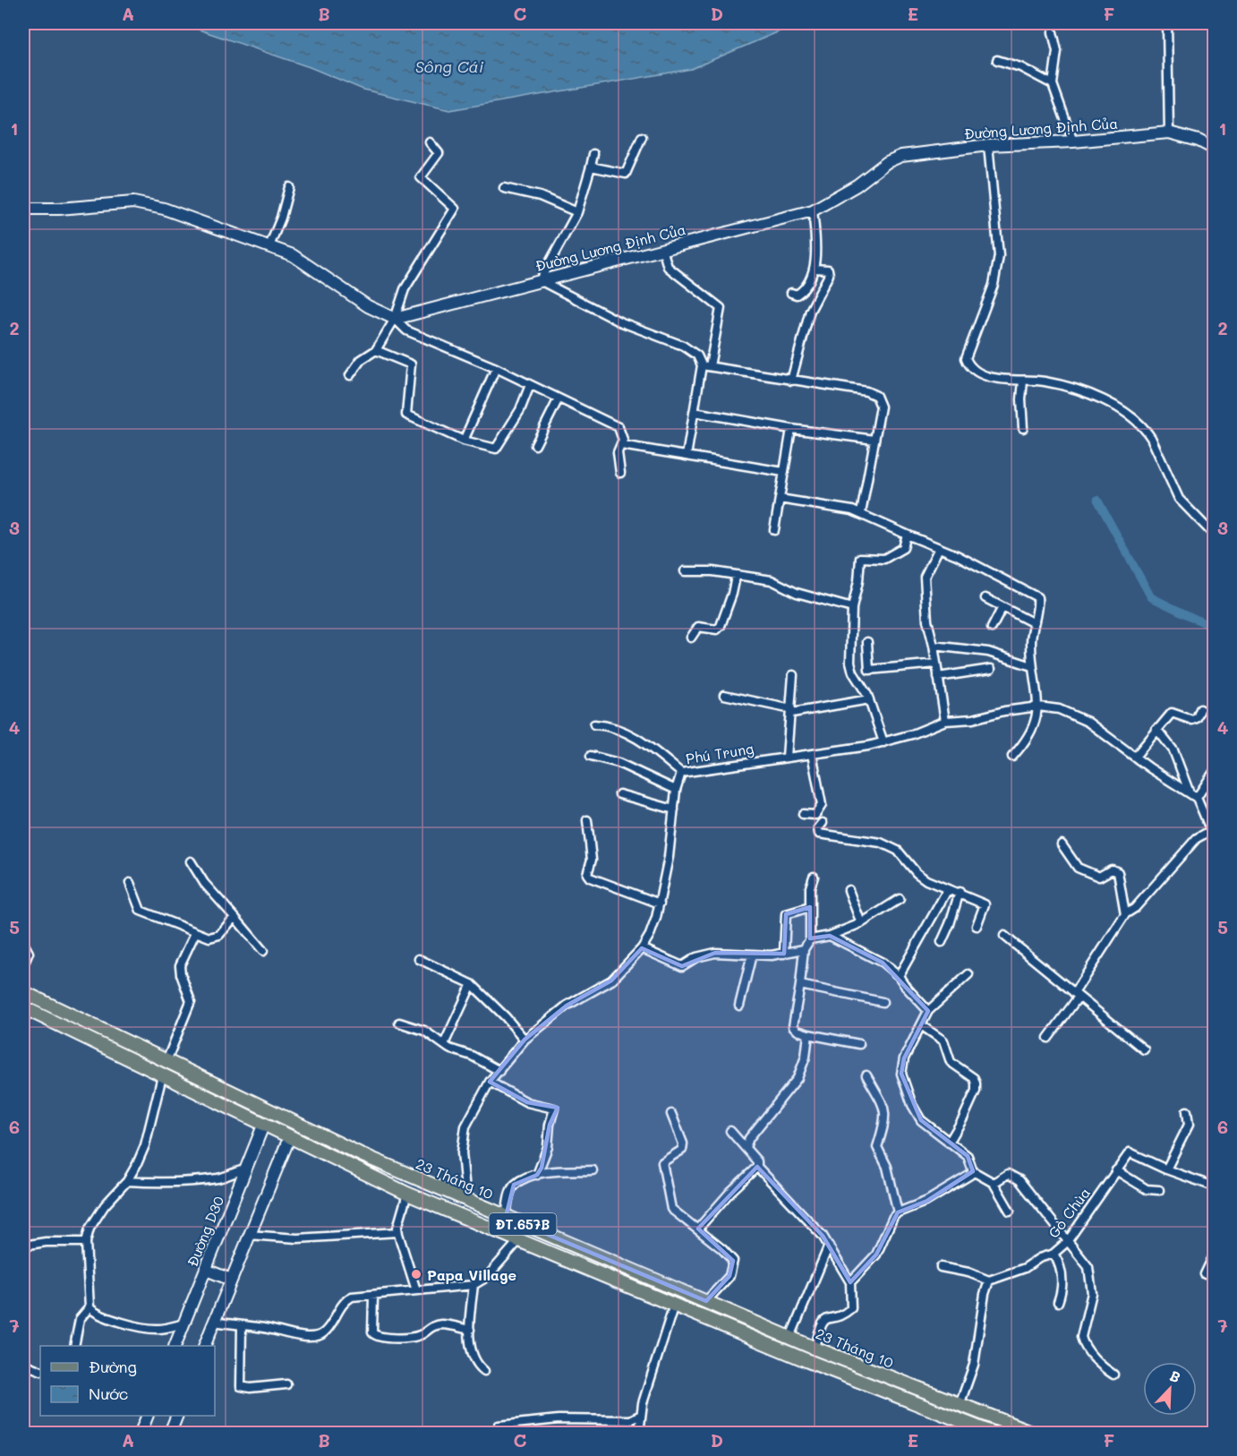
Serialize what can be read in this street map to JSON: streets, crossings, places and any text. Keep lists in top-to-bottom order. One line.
{"streets":{"main road":["23 Tháng 10","ĐT.657B"],"street":["Đường Lương Định Của","Phú Trung","Gò Chùa","Đường D30"]},"crossings":[["Phú Trung","23 Tháng 10"],["23 Tháng 10","Đường D30"]],"water":["Sông Cái"],"places":["Papa Village"],"legend":["Đường","Nước"],"north":"top right","grid":{"columns":["A","B","C","D","E","F"],"rows":["1","2","3","4","5","6","7"]}}
